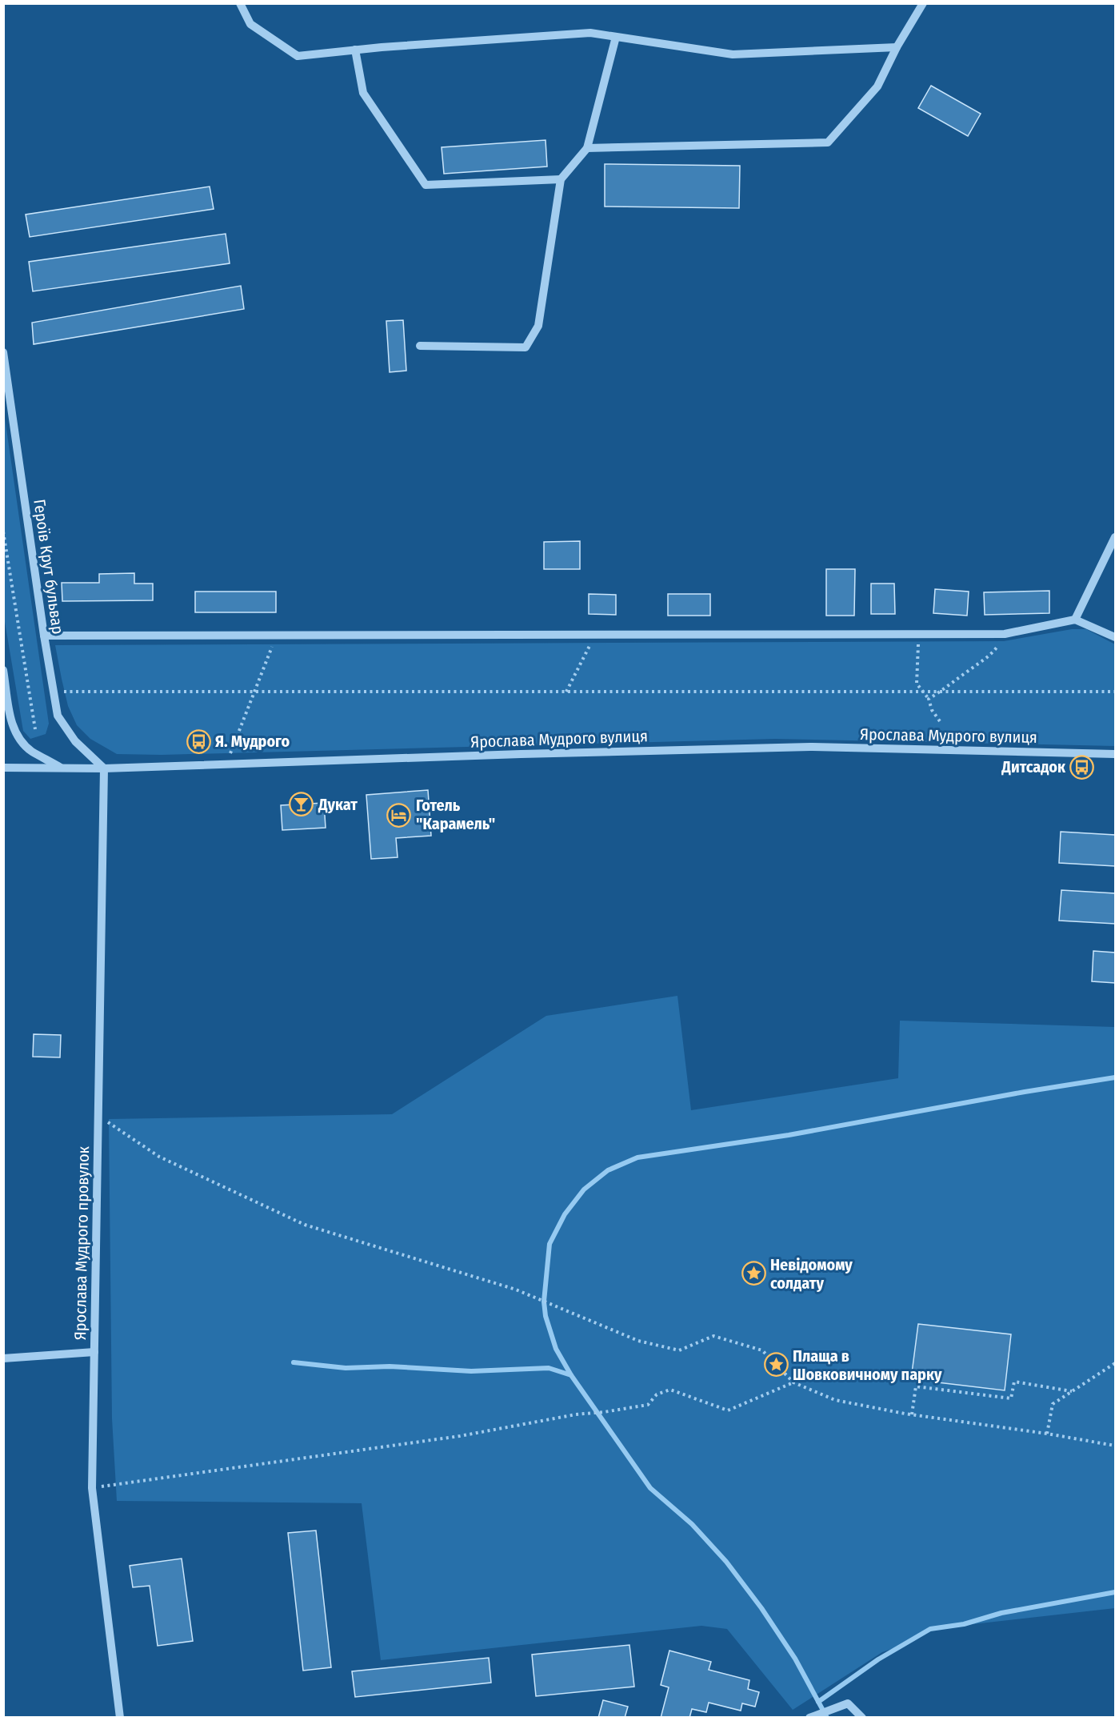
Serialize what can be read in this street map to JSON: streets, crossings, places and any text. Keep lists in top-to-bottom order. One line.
{"streets":{"street":["Героїв Крут бульвар","Ярослава Мудрого вулиця","Ярослава Мудрого провулок"]},"crossings":[["Героїв Крут бульвар","Ярослава Мудрого вулиця"],["Героїв Крут бульвар","Ярослава Мудрого провулок"],["Ярослава Мудрого вулиця","Ярослава Мудрого провулок"]],"places":{"bus stop":["Я. Мудрого","Дитсадок"],"bar":["Дукат"],"hotel":["Готель \"Карамель\""],"place":["Невідомому солдату","Плаща в Шовковичному парку"]}}
